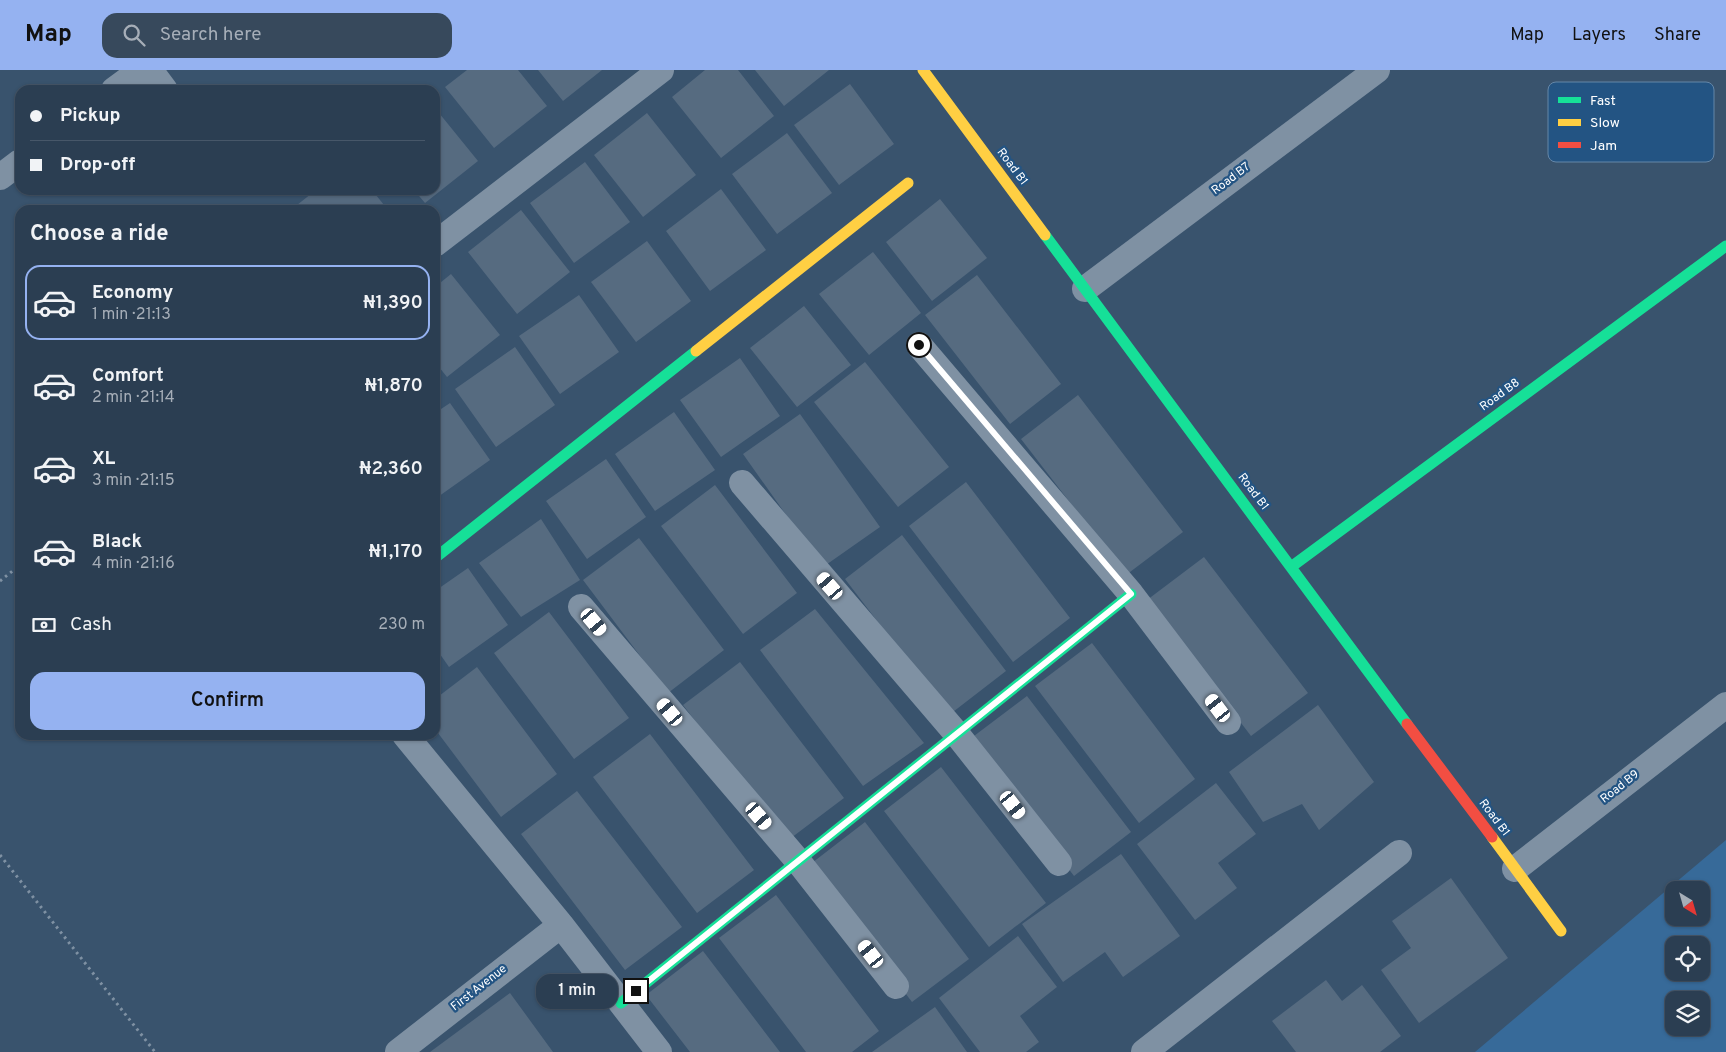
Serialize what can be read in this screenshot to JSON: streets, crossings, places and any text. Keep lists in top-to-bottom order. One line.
{"streets":{"street":["Road B1","Road B7","Road B8","Road B9","First Avenue"]},"crossings":[["Road B1","Road B7"],["Road B1","Road B8"],["Road B1","Road B9"]],"legend":["Fast","Slow","Jam"],"north":"bottom right","page":{"header":"Map","search":"Search here","nav":["Map","Layers","Share"],"banner":["Pickup","Drop-off"],"heading":"Choose a ride","list":[{"name":"Economy","note":"1 min · 21:13","value":"₦1,390"},{"name":"Comfort","note":"2 min · 21:14","value":"₦1,870"},{"name":"XL","note":"3 min · 21:15","value":"₦2,360"},{"name":"Black","note":"4 min · 21:16","value":"₦1,170"}],"pay":["Cash","230 m"],"buttons":"Confirm","bubble":"1 min"}}
